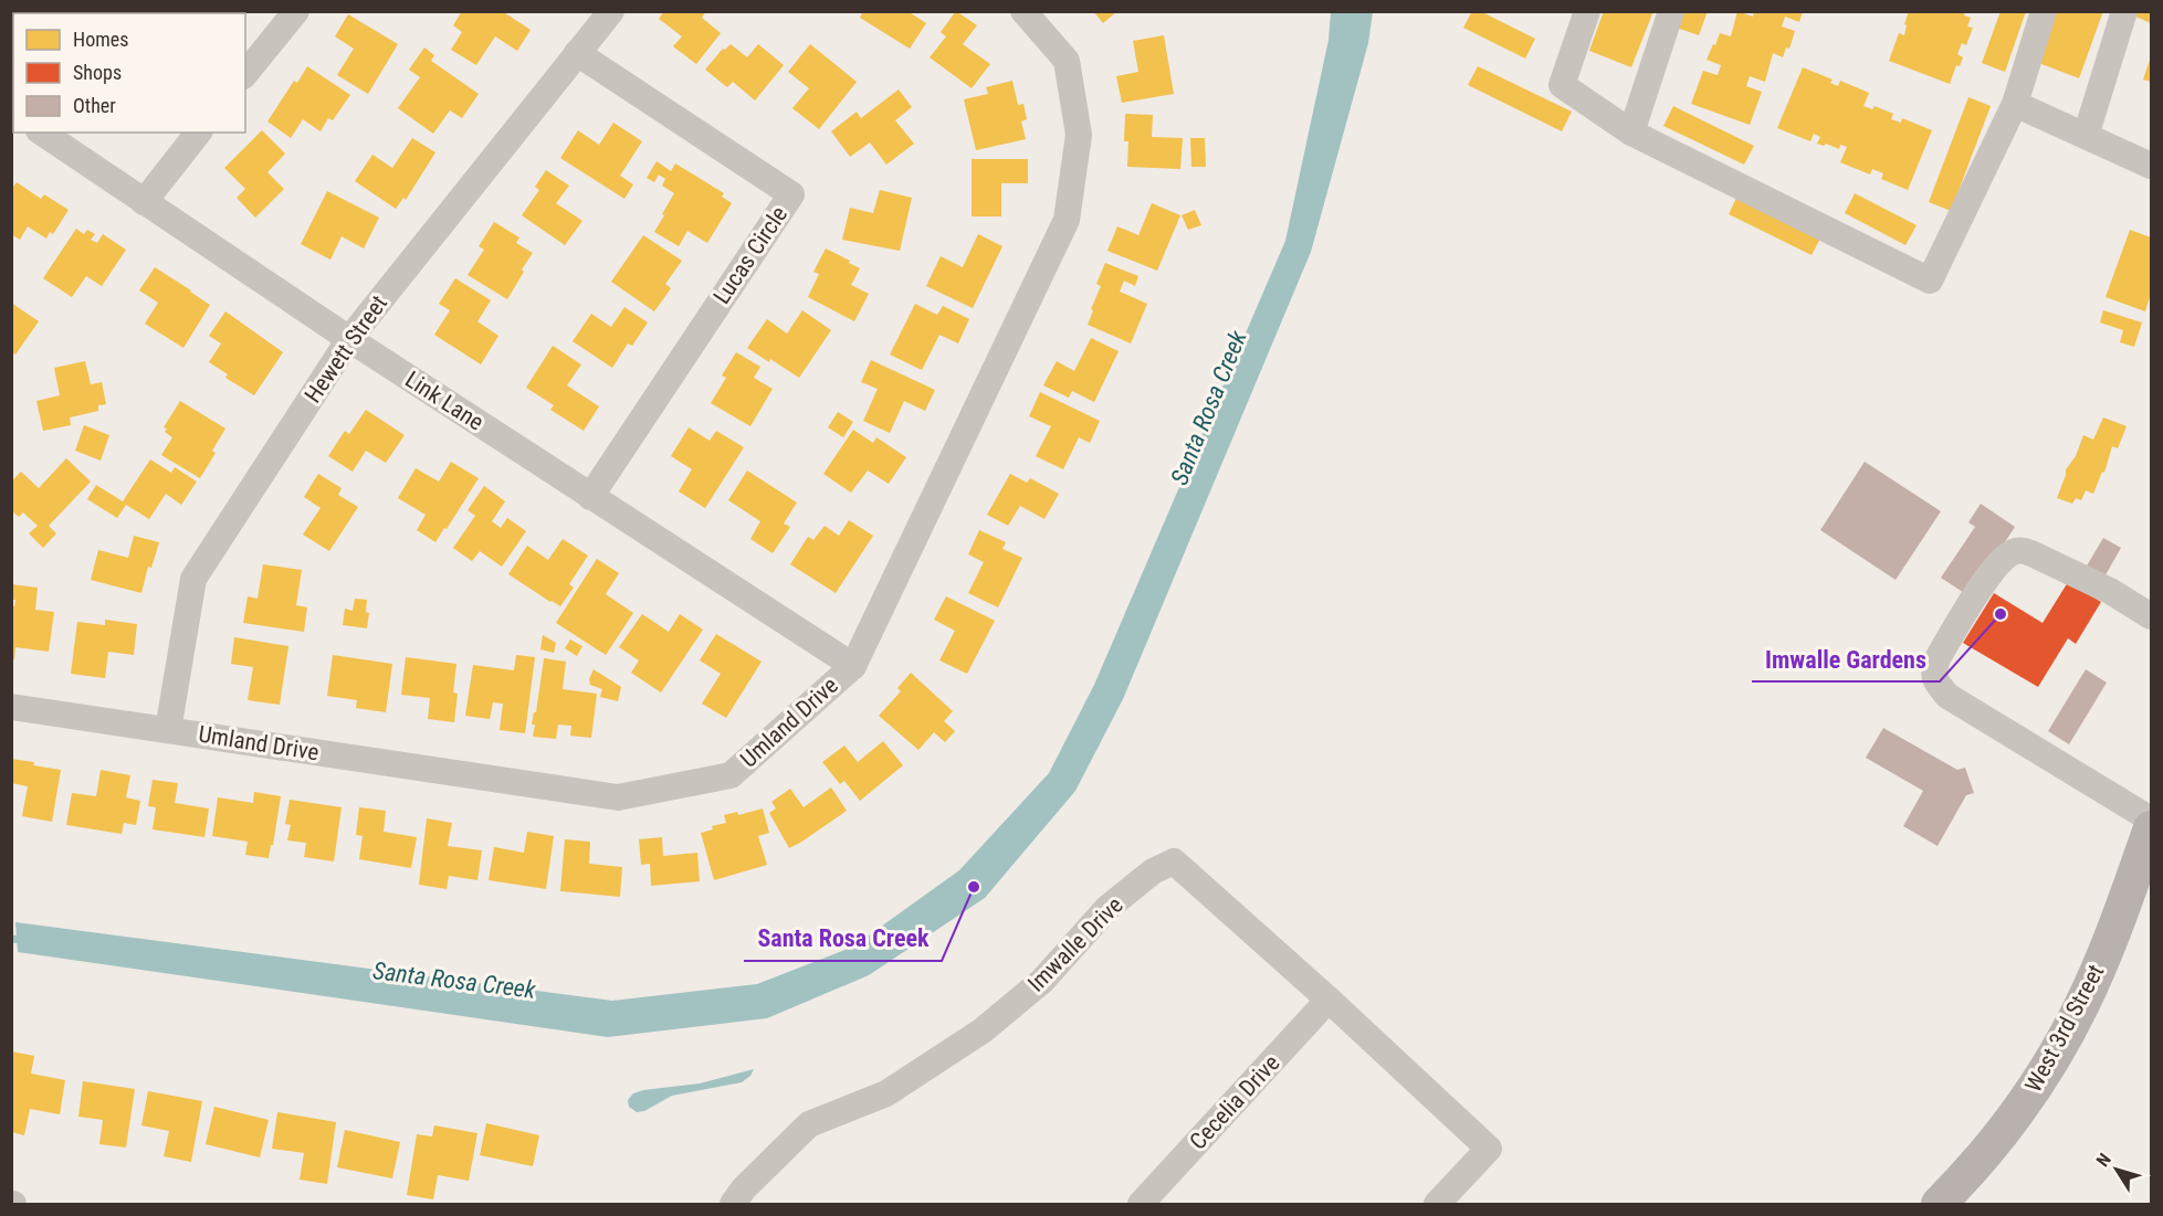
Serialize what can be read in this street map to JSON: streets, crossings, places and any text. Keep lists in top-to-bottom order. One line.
{"streets":{"main road":["West 3rd Street"],"street":["Lucas Circle","Hewett Street","Link Lane","Umland Drive","Imwalle Drive","Cecelia Drive"]},"crossings":[["Lucas Circle","Hewett Street"],["Lucas Circle","Link Lane"],["Hewett Street","Link Lane"],["Hewett Street","Umland Drive"],["Link Lane","Umland Drive"],["Imwalle Drive","Cecelia Drive"]],"water":["Santa Rosa Creek"],"places":["Imwalle Gardens","Santa Rosa Creek"],"legend":["Homes","Shops","Other"],"north":"top left"}
